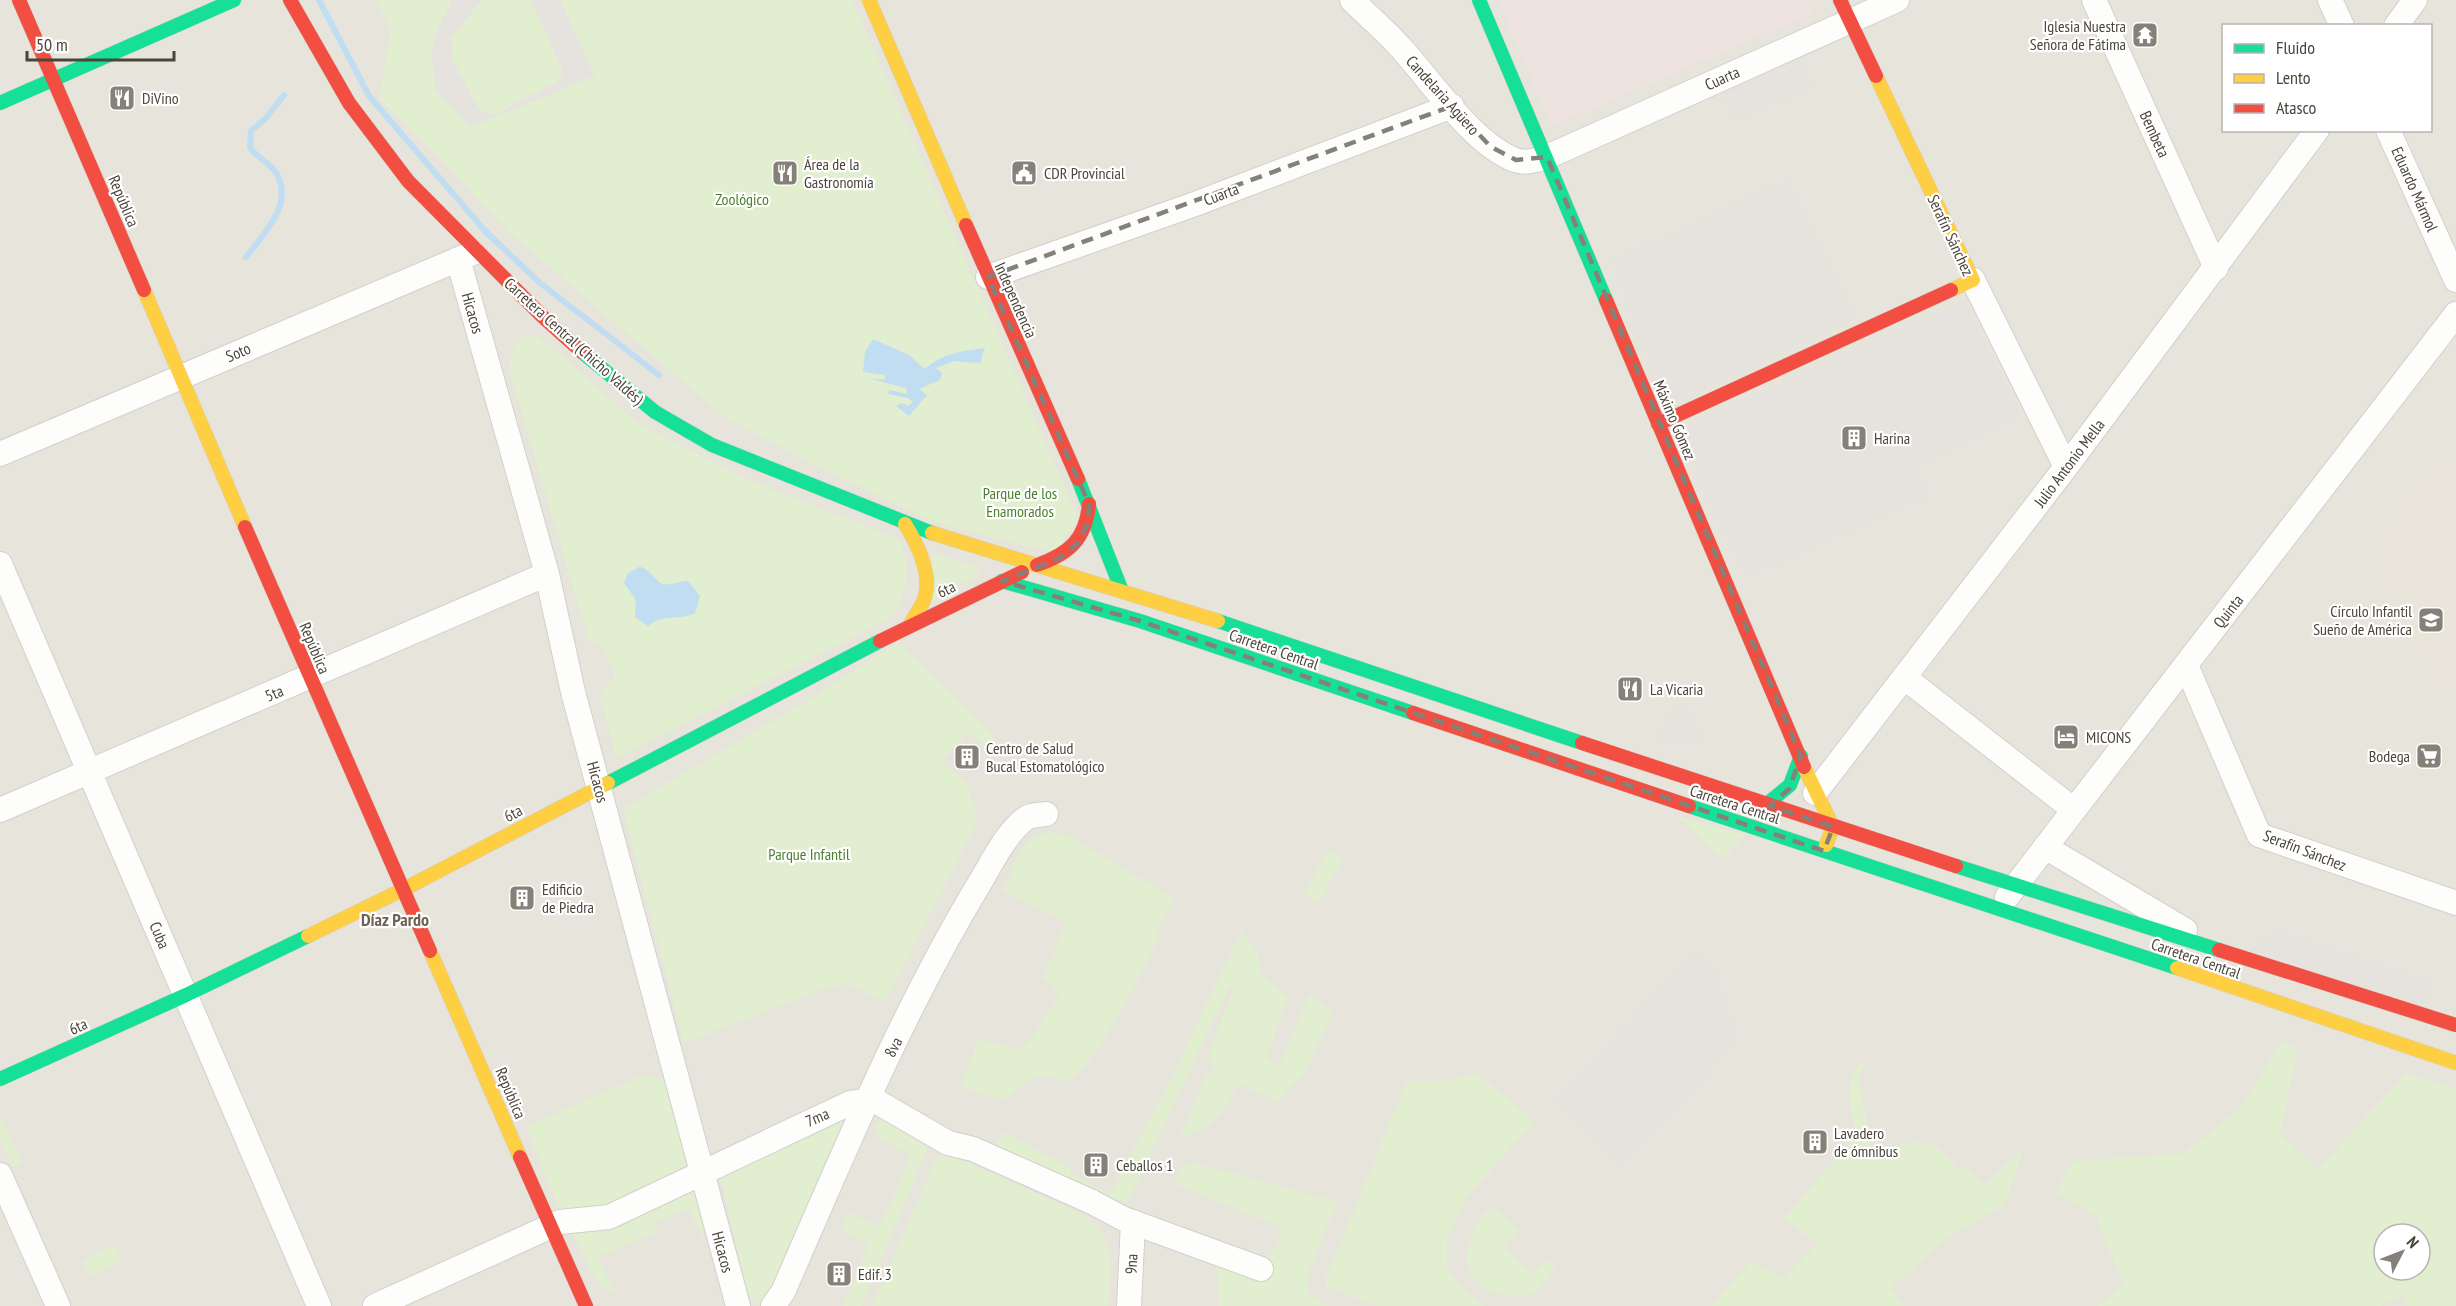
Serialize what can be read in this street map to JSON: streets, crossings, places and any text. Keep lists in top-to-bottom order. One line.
{"streets":{"main road":["República","Serafín Sánchez","Independencia","Carretera Central (Chicho Valdés)","Máximo Gómez","6ta","Carretera Central"],"street":["Cuarta","Candelaria Agüero","Bembeta","Eduardo Mármol","Hicacos","Soto","Julio Antonio Mella","Quinta","5ta","Cuba","8va","7ma","9na"]},"crossings":[["Cuarta","Candelaria Agüero"],["Cuarta","Serafín Sánchez"],["Cuarta","Independencia"],["Cuarta","Máximo Gómez"],["Candelaria Agüero","Máximo Gómez"],["Bembeta","Julio Antonio Mella"],["República","Soto"],["República","6ta"],["República","5ta"],["República","7ma"],["Serafín Sánchez","Julio Antonio Mella"],["Serafín Sánchez","Quinta"],["Independencia","6ta"],["Independencia","Carretera Central"],["Hicacos","Carretera Central (Chicho Valdés)"],["Hicacos","Soto"],["Hicacos","6ta"],["Hicacos","5ta"],["Hicacos","7ma"],["Carretera Central (Chicho Valdés)","Soto"],["Carretera Central (Chicho Valdés)","6ta"],["Carretera Central (Chicho Valdés)","Carretera Central"],["Máximo Gómez","Julio Antonio Mella"],["Máximo Gómez","Carretera Central"],["6ta","Carretera Central"],["6ta","Cuba"],["Quinta","Carretera Central"],["5ta","Cuba"],["8va","7ma"]],"districts":["Díaz Pardo"],"parks":["Zoológico","Parque de los Enamorados","Parque Infantil"],"places":{"temple":["Iglesia Nuestra Señora de Fátima"],"restaurant":["DiVino","Área de la Gastronomía","La Vicaria"],"public building":["CDR Provincial"],"building":["Harina","Centro de Salud Bucal Estomatológico","Edificio de Piedra","Lavadero de ómnibus","Ceballos 1","Edif. 3"],"school or university":["Círculo Infantil Sueño de América"],"hotel":["MICONS"],"supermarket":["Bodega"]},"legend":["Fluido","Lento","Atasco"],"scale_bar":"50 m","north":"top right"}
